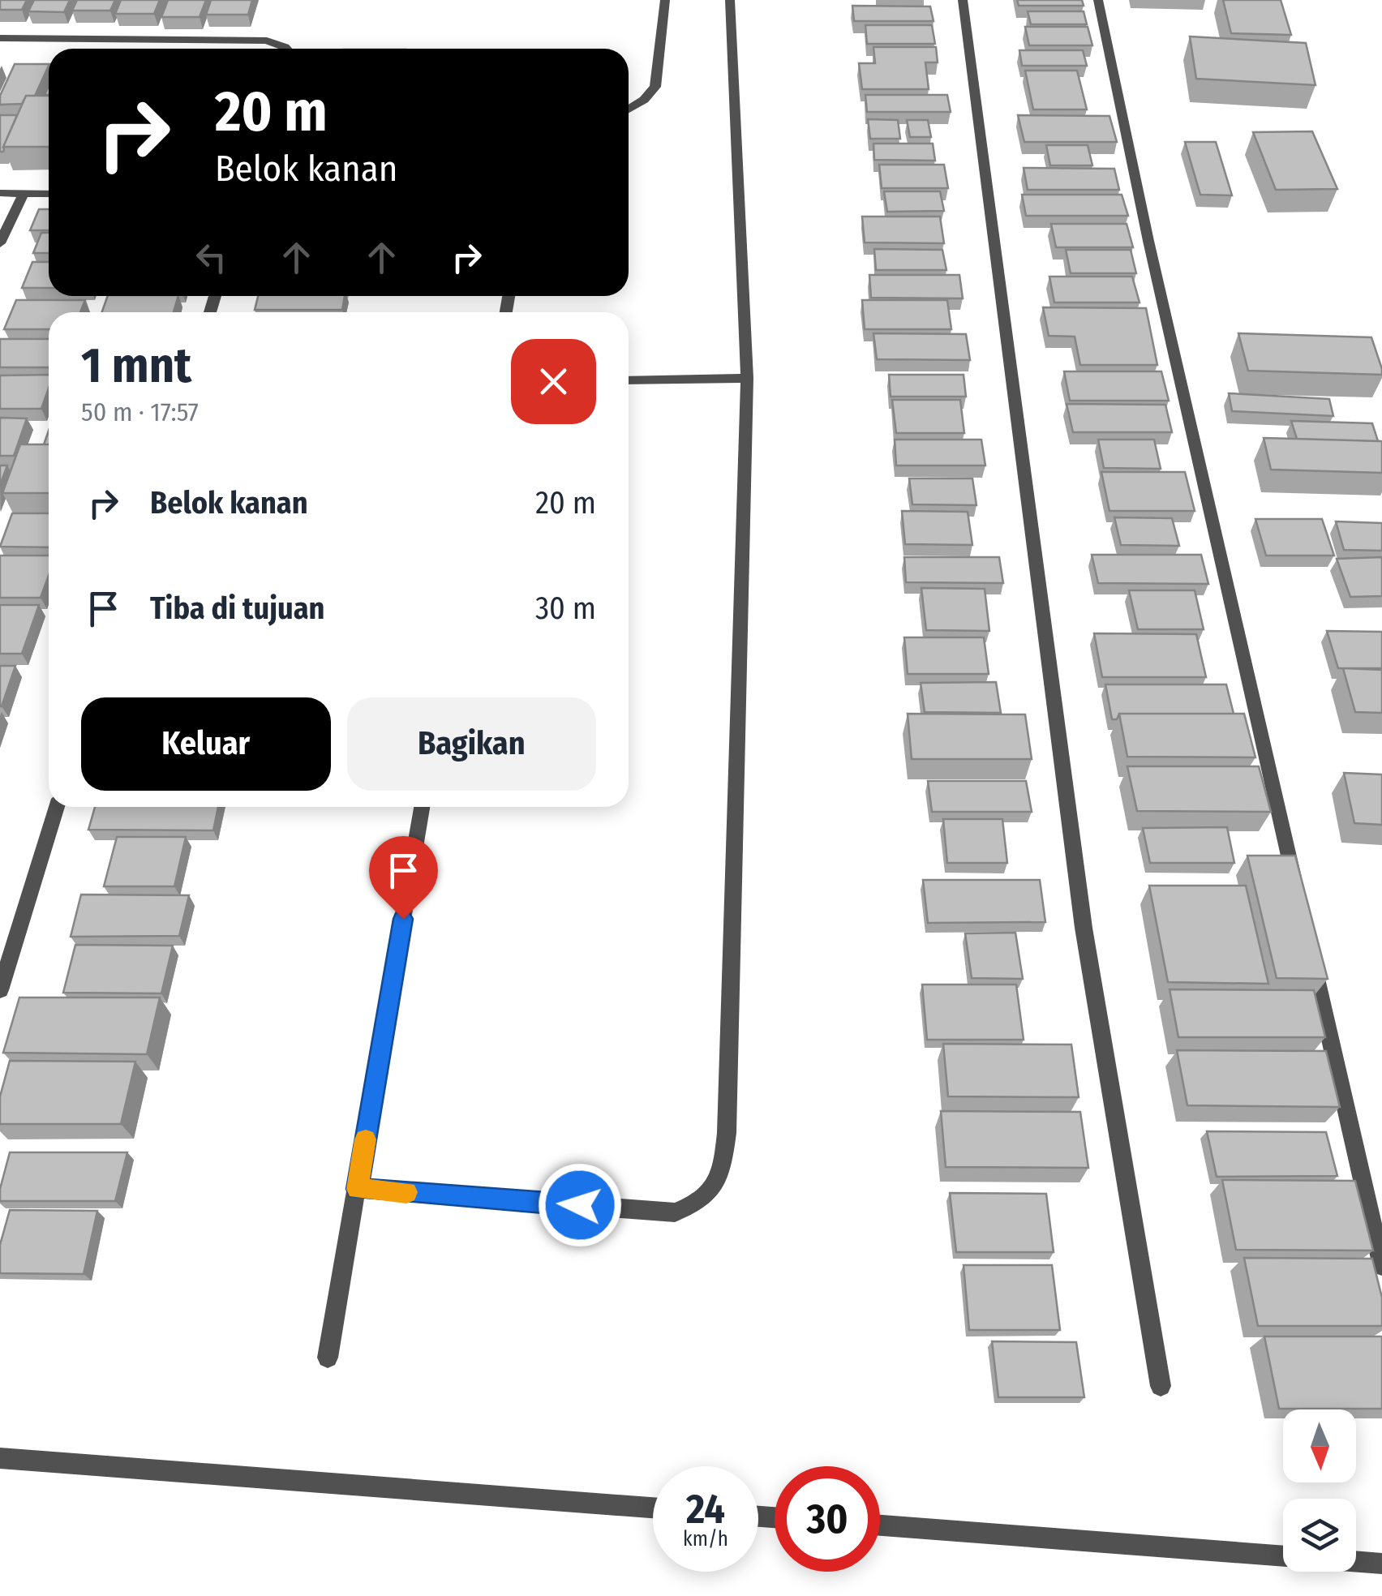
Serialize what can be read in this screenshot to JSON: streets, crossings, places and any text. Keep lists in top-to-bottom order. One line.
{"north":"bottom","page":{"turn":["20 m","Belok kanan"],"heading":["1 mnt","50 m · 17:57"],"list":[{"name":"Belok kanan","value":"20 m"},{"name":"Tiba di tujuan","value":"30 m"}],"buttons":["Keluar","Bagikan"],"speed":"24 km/h","limit":"30"}}
